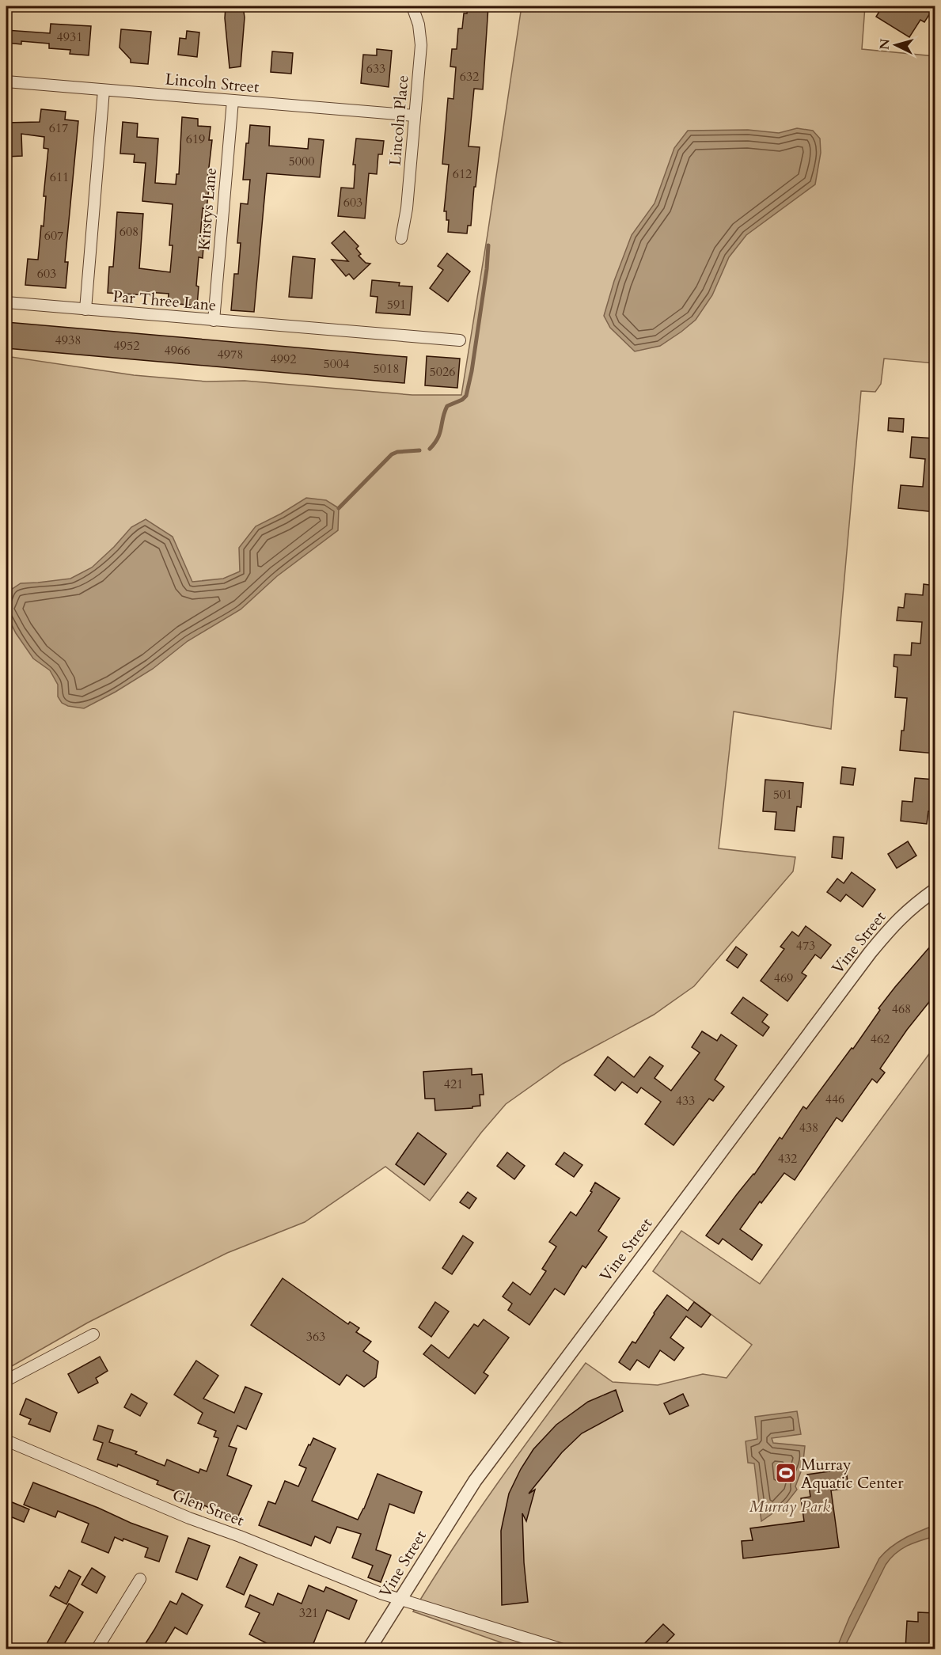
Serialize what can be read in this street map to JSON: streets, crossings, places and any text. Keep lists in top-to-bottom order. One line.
{"streets":{"street":["Lincoln Street","Lincoln Place","Kirstys Lane","Par Three Lane","Vine Street","Glen Street"]},"crossings":[["Lincoln Street","Lincoln Place"],["Lincoln Street","Kirstys Lane"],["Kirstys Lane","Par Three Lane"],["Vine Street","Glen Street"]],"parks":["Murray Park"],"places":{"sports":["Murray Aquatic Center"]},"house_numbers":["4931","633","632","617","619","5000","612","611","603","608","607","603","591","4938","4952","4966","4978","4992","5004","5018","5026","501","473","469","468","462","421","446","433","438","432","363","321"],"north":"left"}
